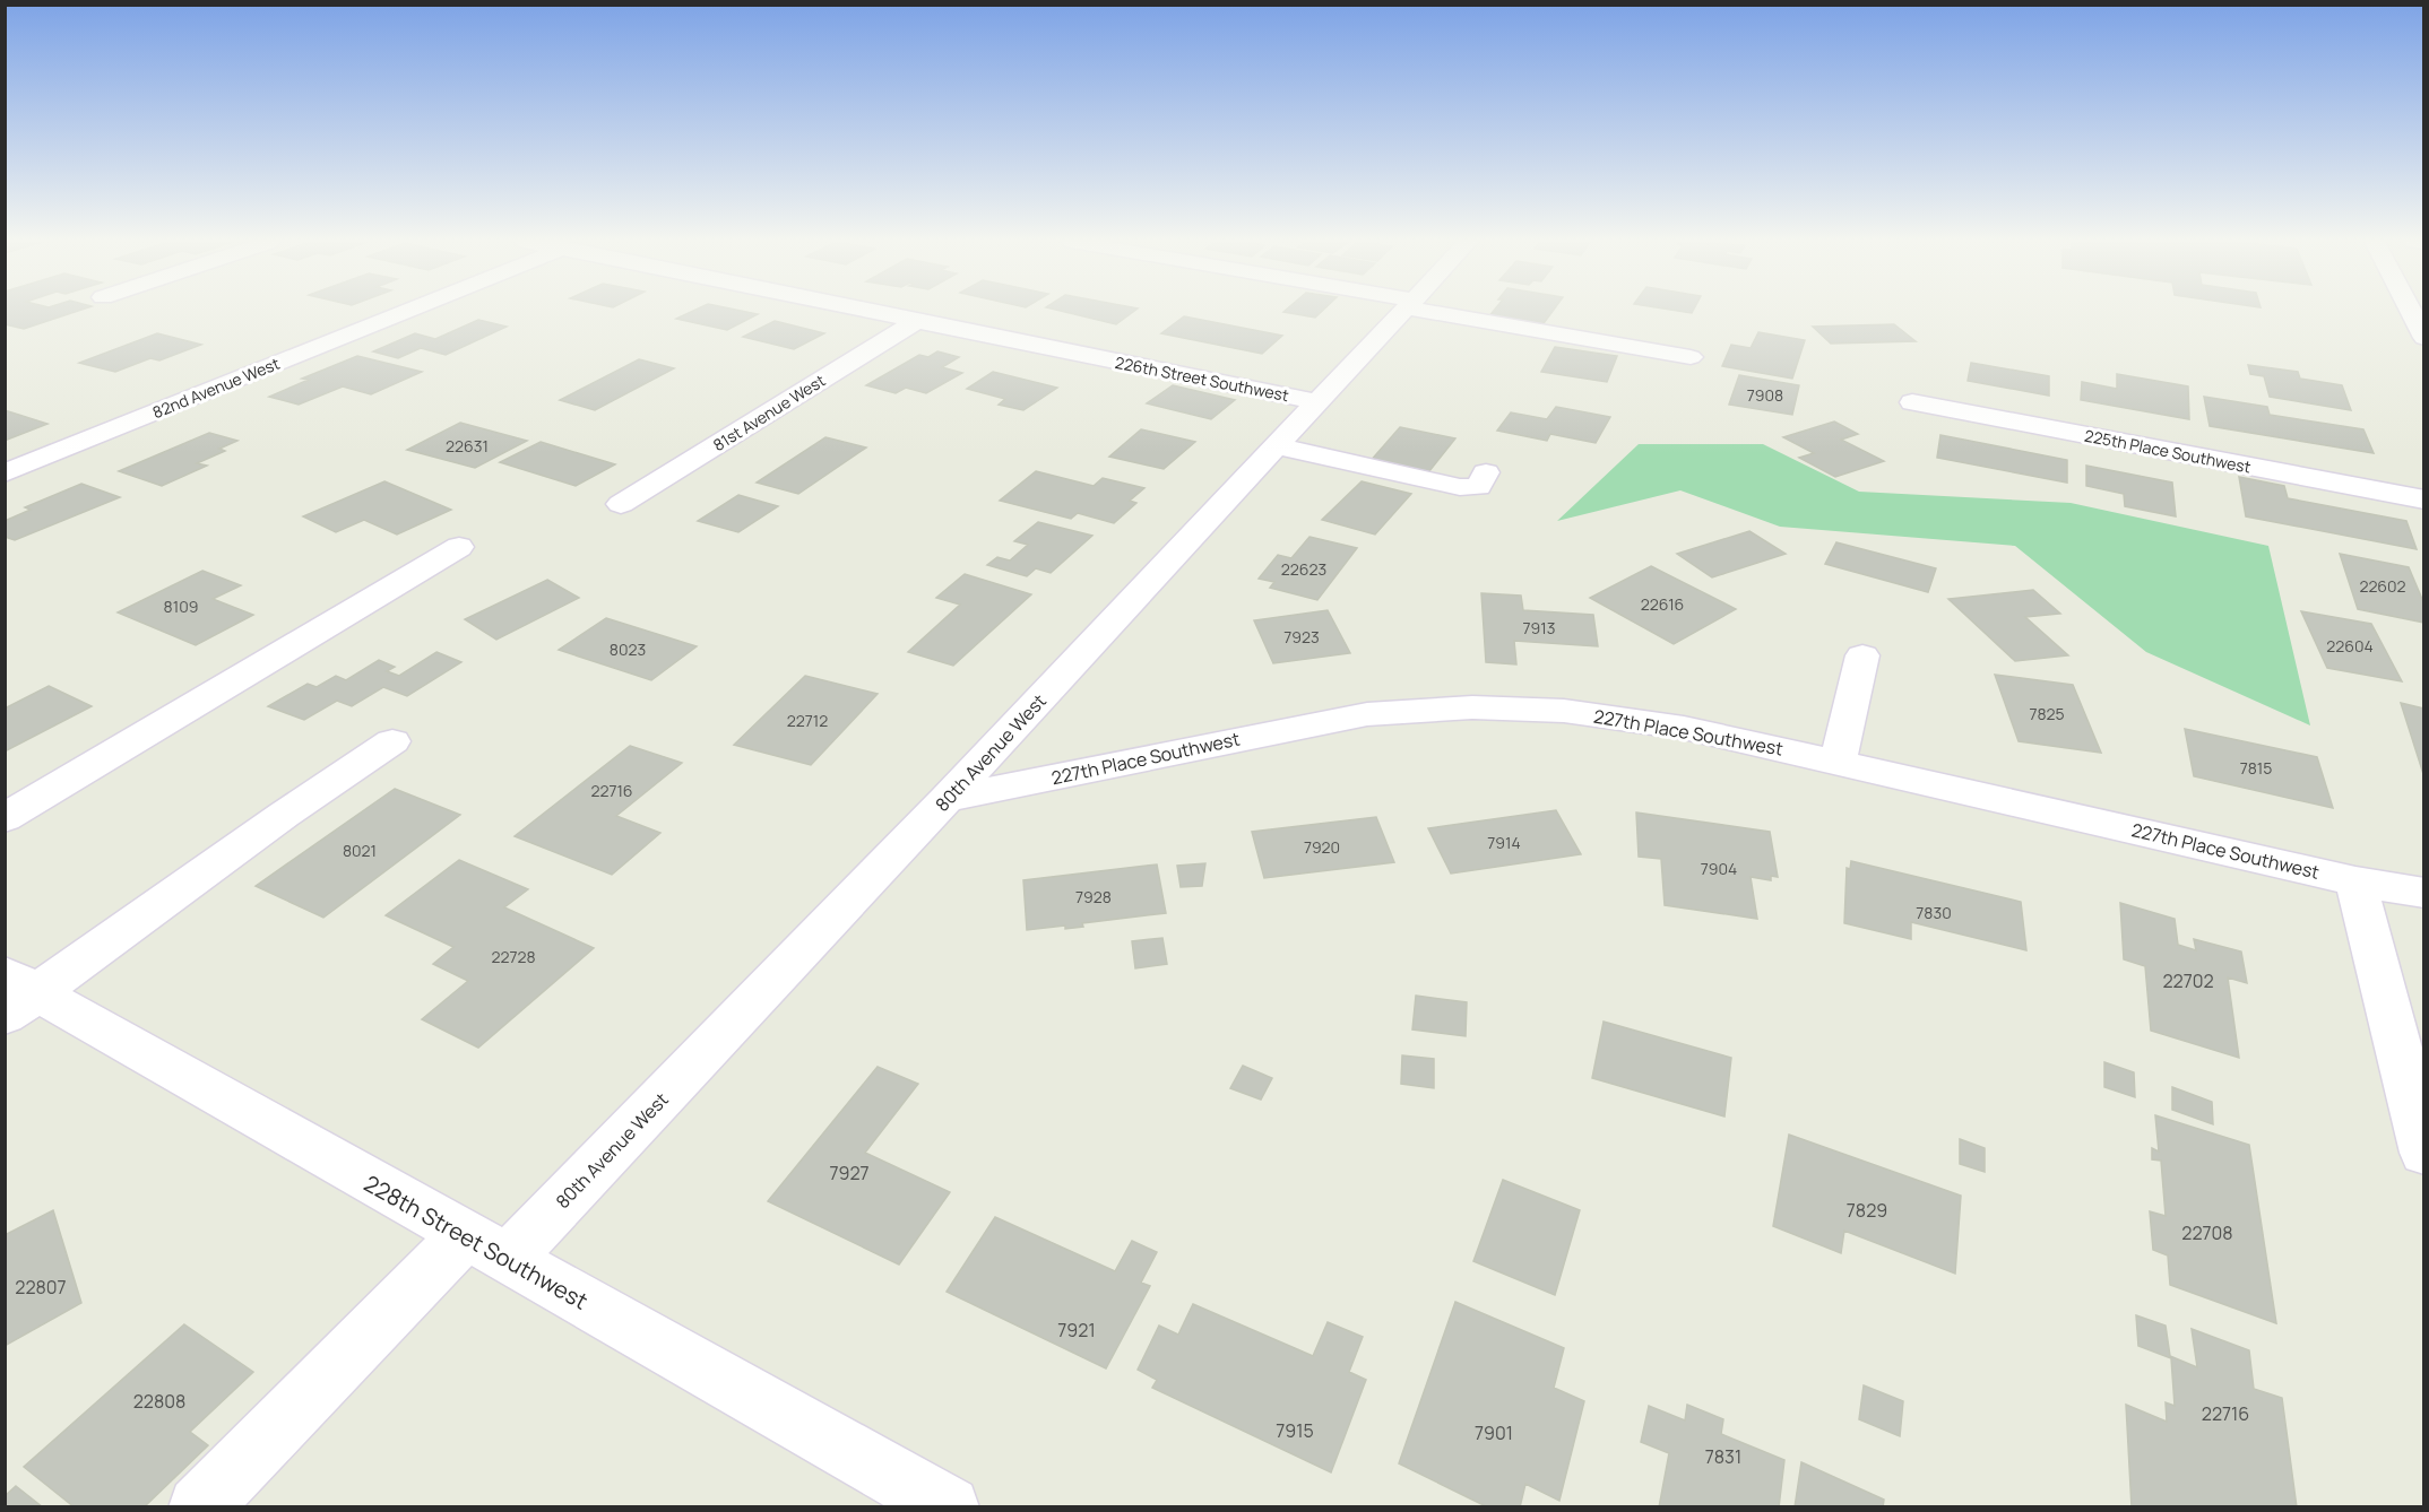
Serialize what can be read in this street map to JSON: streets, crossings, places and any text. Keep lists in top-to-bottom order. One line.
{"streets":{"street":["226th Street Southwest","82nd Avenue West","81st Avenue West","225th Place Southwest","227th Place Southwest","80th Avenue West","228th Street Southwest"]},"crossings":[["226th Street Southwest","81st Avenue West"],["226th Street Southwest","80th Avenue West"],["227th Place Southwest","80th Avenue West"],["80th Avenue West","228th Street Southwest"]],"house_numbers":["7908","22631","22623","22602","22616","8109","7913","7923","22604","8023","7825","22712","7815","22716","7914","7920","8021","7904","7928","7830","22728","22702","7927","7829","22708","22807","7921","22808","22716","7915","7901","7831"]}
